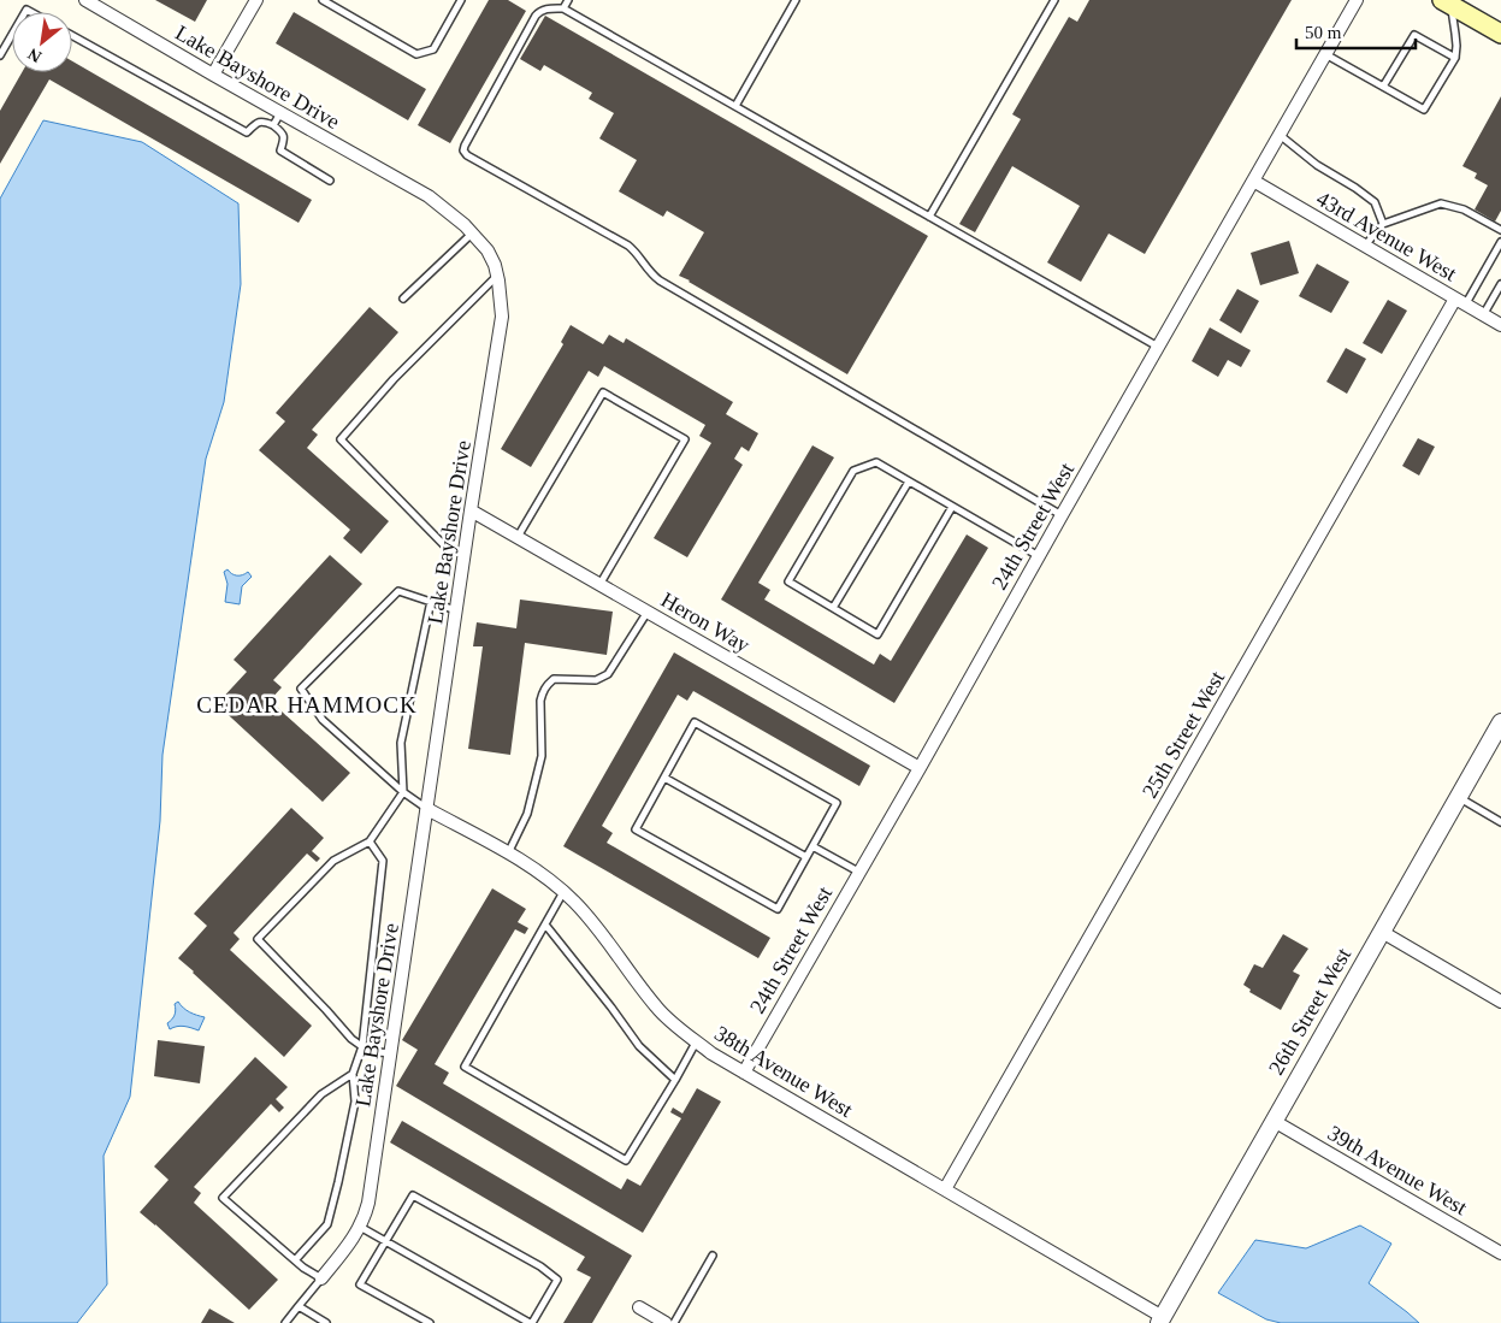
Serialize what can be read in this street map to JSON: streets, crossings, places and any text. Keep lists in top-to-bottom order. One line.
{"streets":{"street":["Lake Bayshore Drive","43rd Avenue West","24th Street West","Heron Way","25th Street West","26th Street West","38th Avenue West","39th Avenue West"]},"crossings":[["Lake Bayshore Drive","Heron Way"],["Lake Bayshore Drive","38th Avenue West"],["43rd Avenue West","24th Street West"],["43rd Avenue West","25th Street West"],["24th Street West","Heron Way"],["24th Street West","38th Avenue West"],["25th Street West","38th Avenue West"],["26th Street West","38th Avenue West"],["26th Street West","39th Avenue West"]],"districts":["CEDAR HAMMOCK"],"scale_bar":"50 m","north":"bottom left"}
